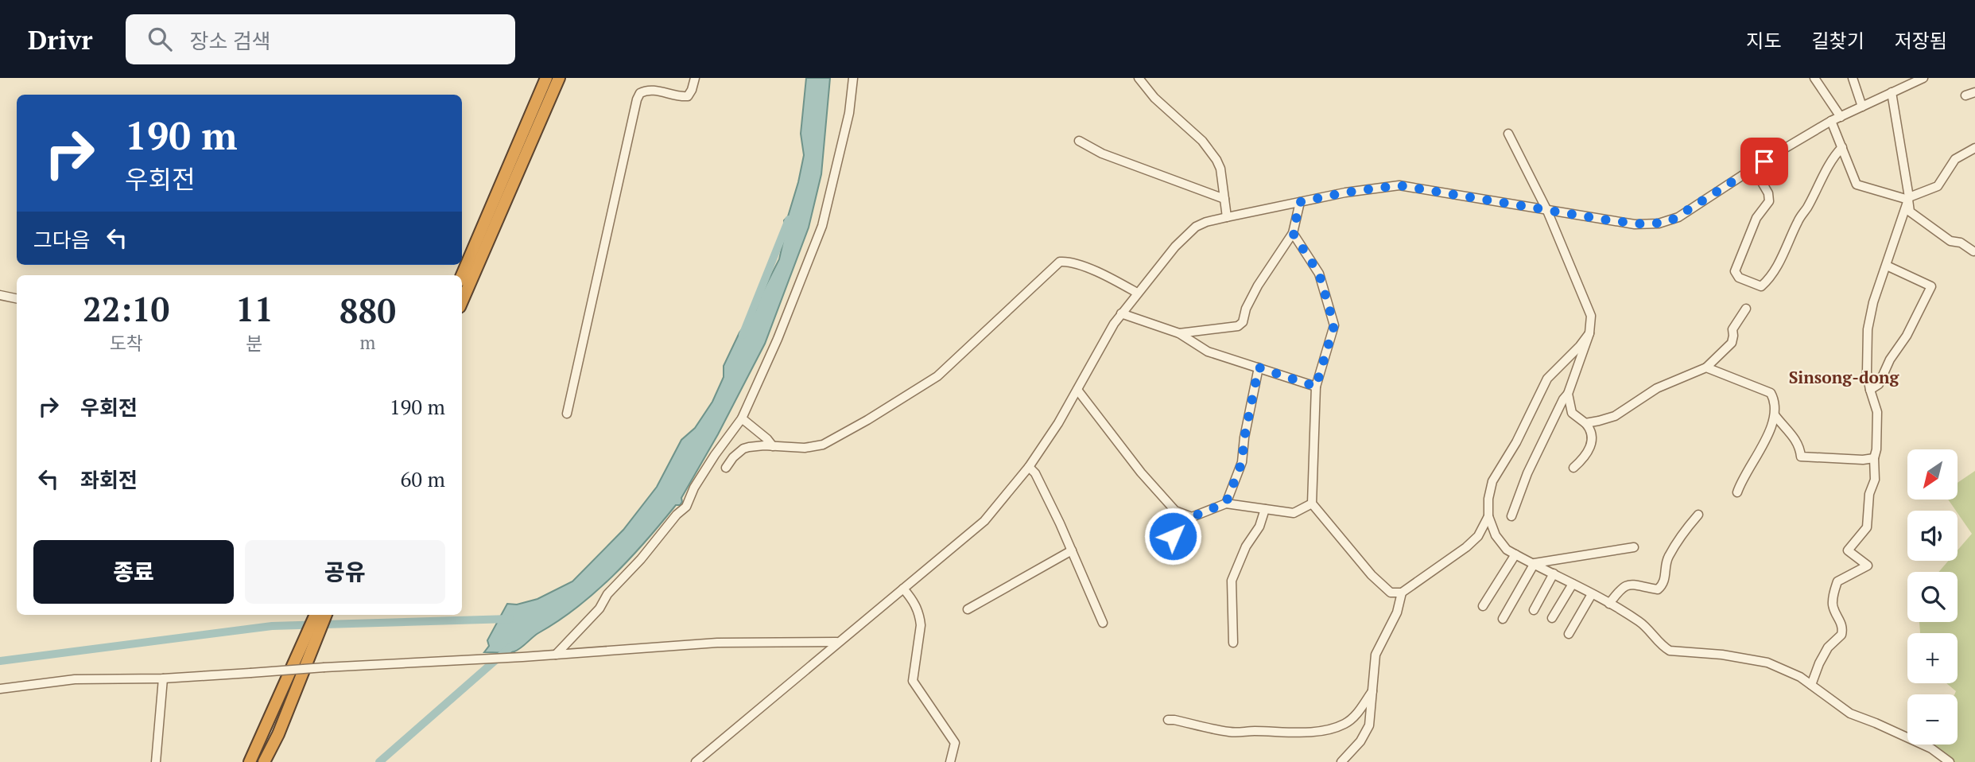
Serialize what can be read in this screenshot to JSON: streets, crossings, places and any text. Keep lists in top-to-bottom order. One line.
{"districts":["Sinsong-dong"],"north":"bottom left","page":{"header":"Drivr","search":"장소 검색","nav":["지도","길찾기","저장됨"],"turn":["190 m","우회전"],"then":"그다음","eta":["22:10","도착","11","분","880","m"],"list":[{"name":"우회전","value":"190 m"},{"name":"좌회전","value":"60 m"}],"map_buttons":["+","−"],"buttons":["종료","공유"]}}
